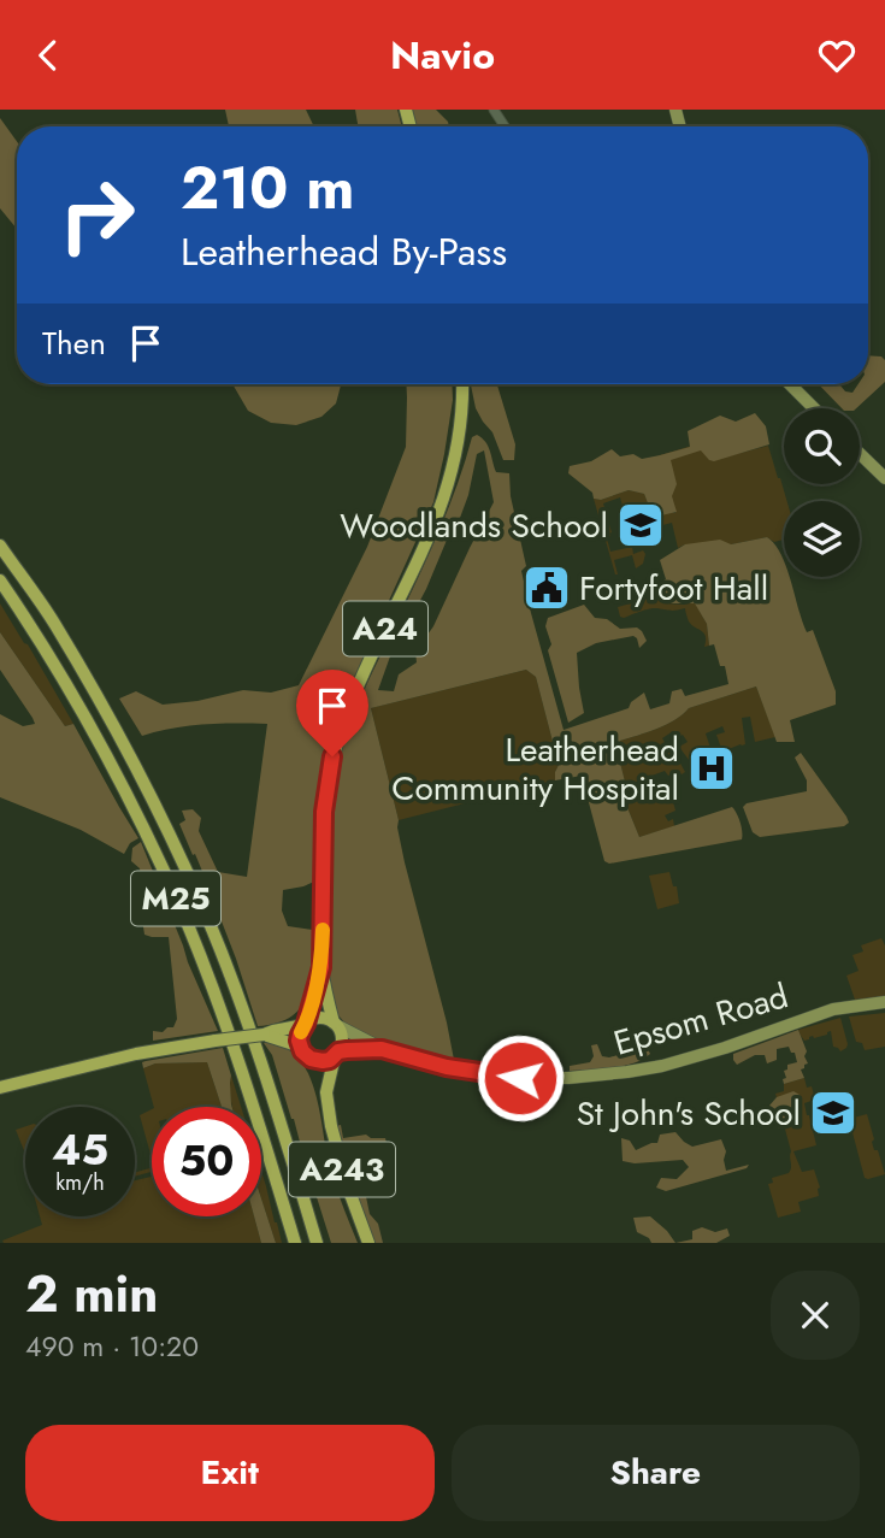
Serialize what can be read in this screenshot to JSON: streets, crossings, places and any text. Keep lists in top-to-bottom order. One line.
{"streets":{"highway":["A24","M25","A243"],"main road":["Epsom Road"]},"crossings":[["Epsom Road","A243"]],"places":{"school or university":["Woodlands School","St John's School"],"public building":["Fortyfoot Hall"],"hospital":["Leatherhead Community Hospital"]},"page":{"header":"Navio","turn":["210 m","Leatherhead By-Pass"],"then":"Then","speed":"45 km/h","limit":"50","heading":["2 min","490 m · 10:20"],"buttons":["Exit","Share"]}}
